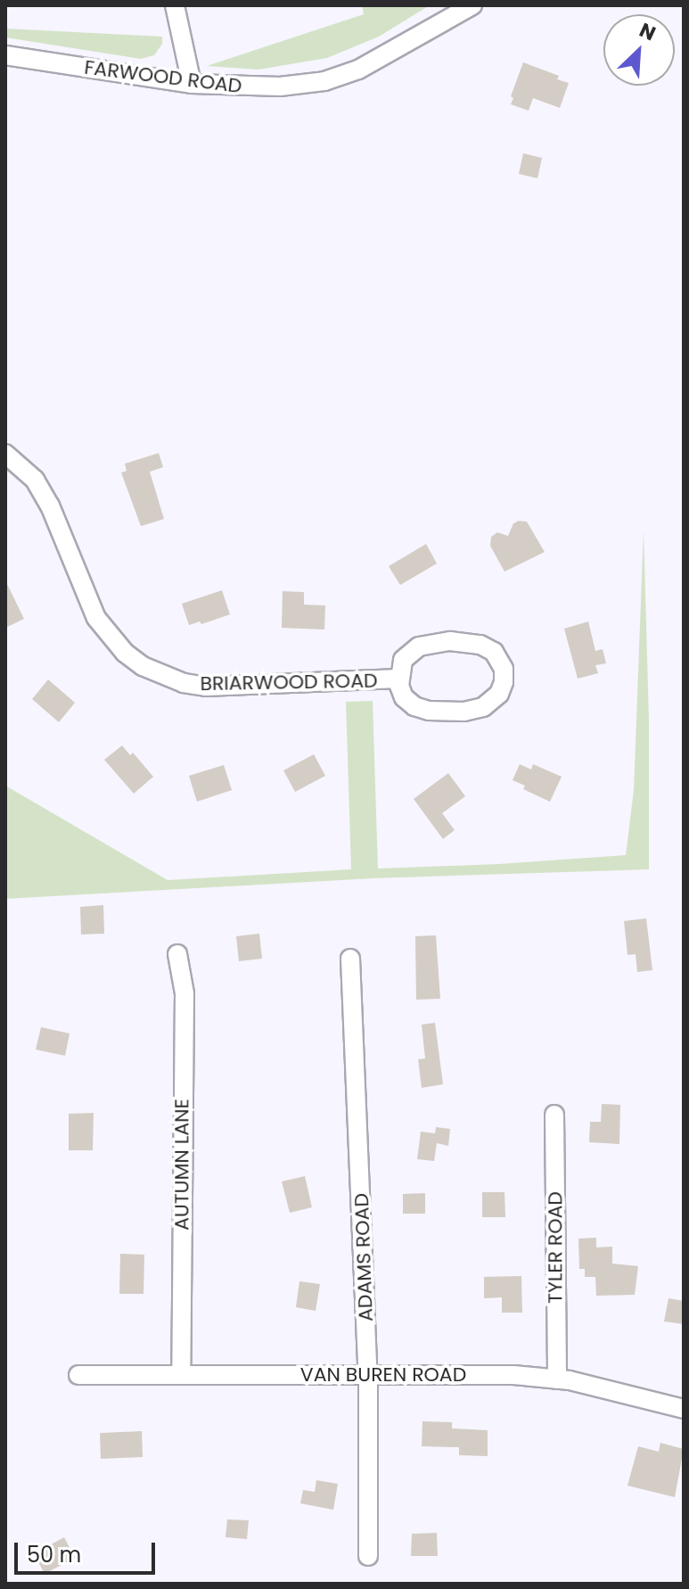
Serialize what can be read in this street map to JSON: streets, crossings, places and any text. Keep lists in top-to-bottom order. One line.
{"streets":{"street":["FARWOOD ROAD","BRIARWOOD ROAD","AUTUMN LANE","TYLER ROAD","ADAMS ROAD","VAN BUREN ROAD"]},"crossings":[["AUTUMN LANE","VAN BUREN ROAD"],["TYLER ROAD","VAN BUREN ROAD"],["ADAMS ROAD","VAN BUREN ROAD"]],"scale_bar":"50 m","north":"top right"}
